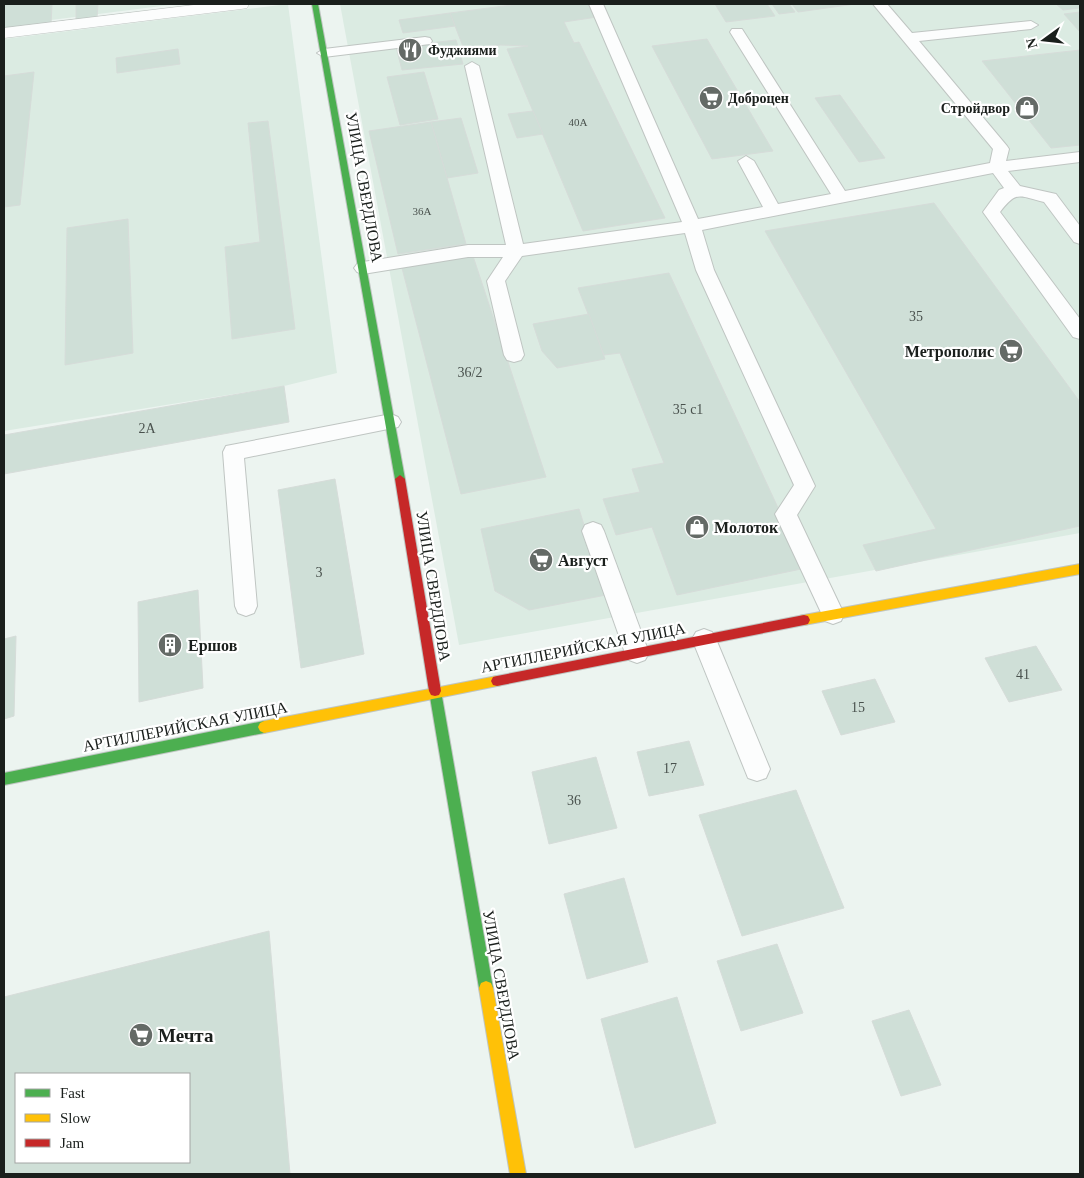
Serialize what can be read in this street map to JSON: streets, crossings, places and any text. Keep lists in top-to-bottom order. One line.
{"streets":{"street":["УЛИЦА СВЕРДЛОВА","АРТИЛЛЕРИЙСКАЯ УЛИЦА"]},"crossings":[["УЛИЦА СВЕРДЛОВА","АРТИЛЛЕРИЙСКАЯ УЛИЦА"]],"places":{"restaurant":["Фуджиями"],"supermarket":["Доброцен","Метрополис","Август","Мечта"],"shop":["Стройдвор","Молоток"],"building":["Ершов"]},"house_numbers":["40А","36А","35","36/2","35 с1","2А","3","41","15","17","36"],"legend":["Fast","Slow","Jam"],"north":"left"}
